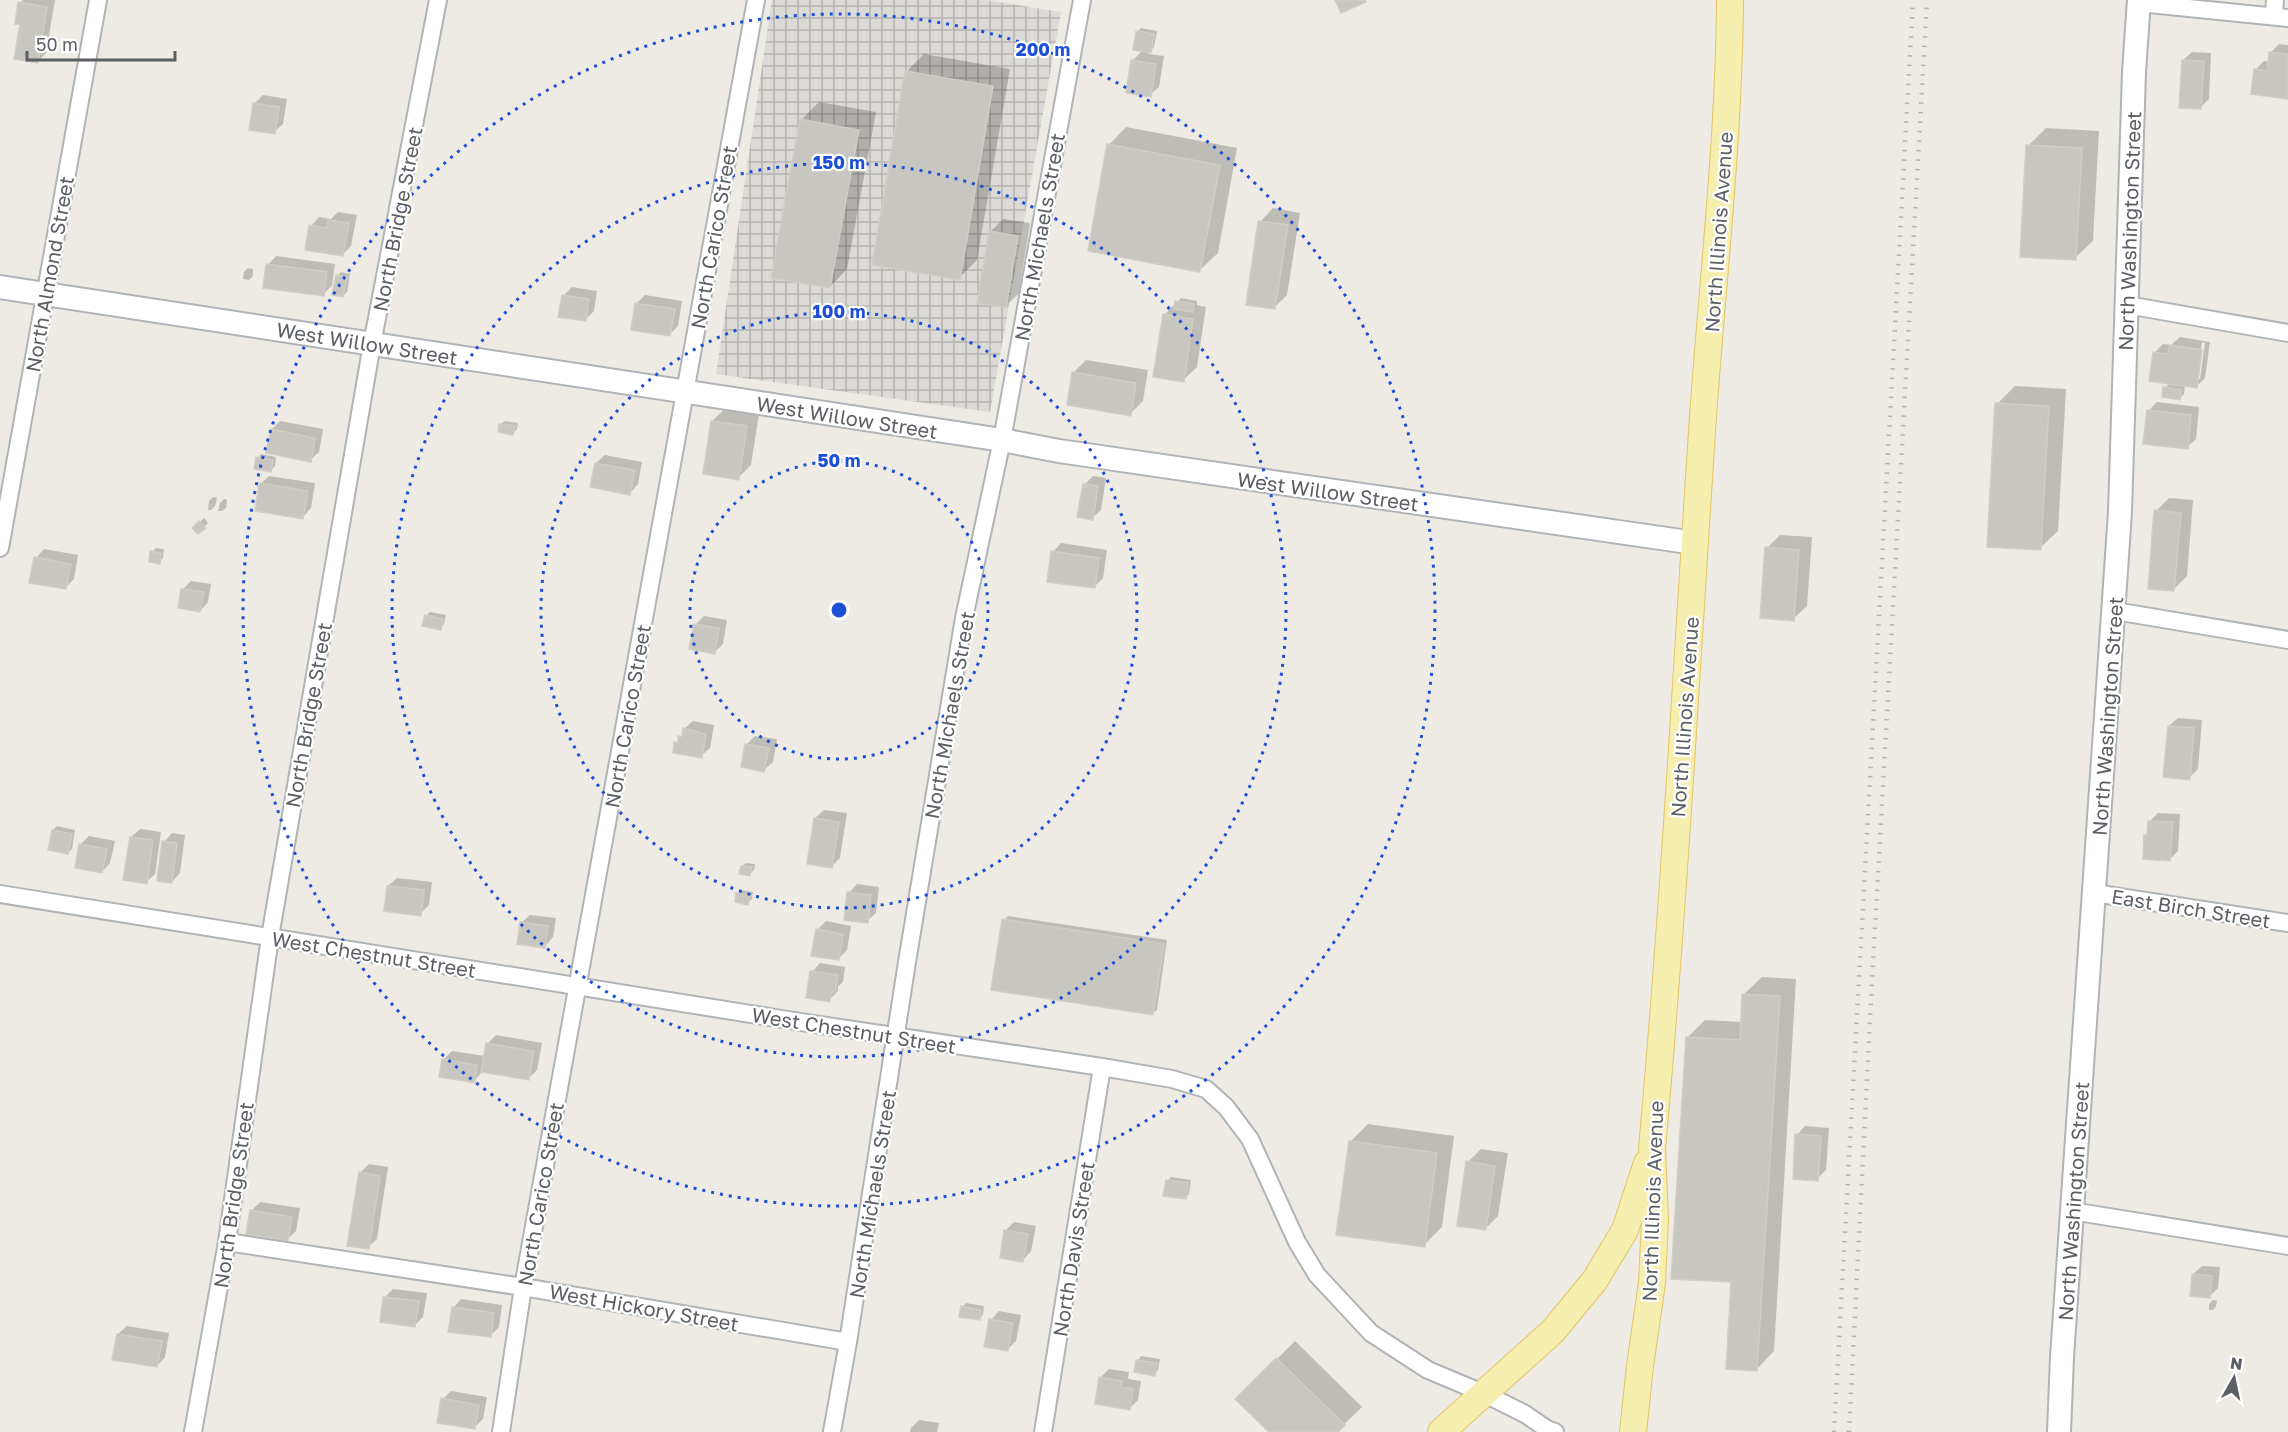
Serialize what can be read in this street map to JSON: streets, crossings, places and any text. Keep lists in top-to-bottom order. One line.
{"streets":{"main road":["North Illinois Avenue"],"street":["North Bridge Street","North Washington Street","North Carico Street","North Michaels Street","North Almond Street","West Willow Street","East Birch Street","West Chestnut Street","North Davis Street","West Hickory Street"]},"crossings":[["North Bridge Street","West Willow Street"],["North Bridge Street","West Chestnut Street"],["North Bridge Street","West Hickory Street"],["North Washington Street","East Birch Street"],["North Illinois Avenue","West Willow Street"],["North Carico Street","West Willow Street"],["North Carico Street","West Chestnut Street"],["North Carico Street","West Hickory Street"],["North Michaels Street","West Willow Street"],["North Michaels Street","West Chestnut Street"],["North Michaels Street","West Hickory Street"],["North Almond Street","West Willow Street"],["West Chestnut Street","North Davis Street"]],"scale_bar":"50 m","north":"top","rings":["200 m","150 m","100 m","50 m"]}
